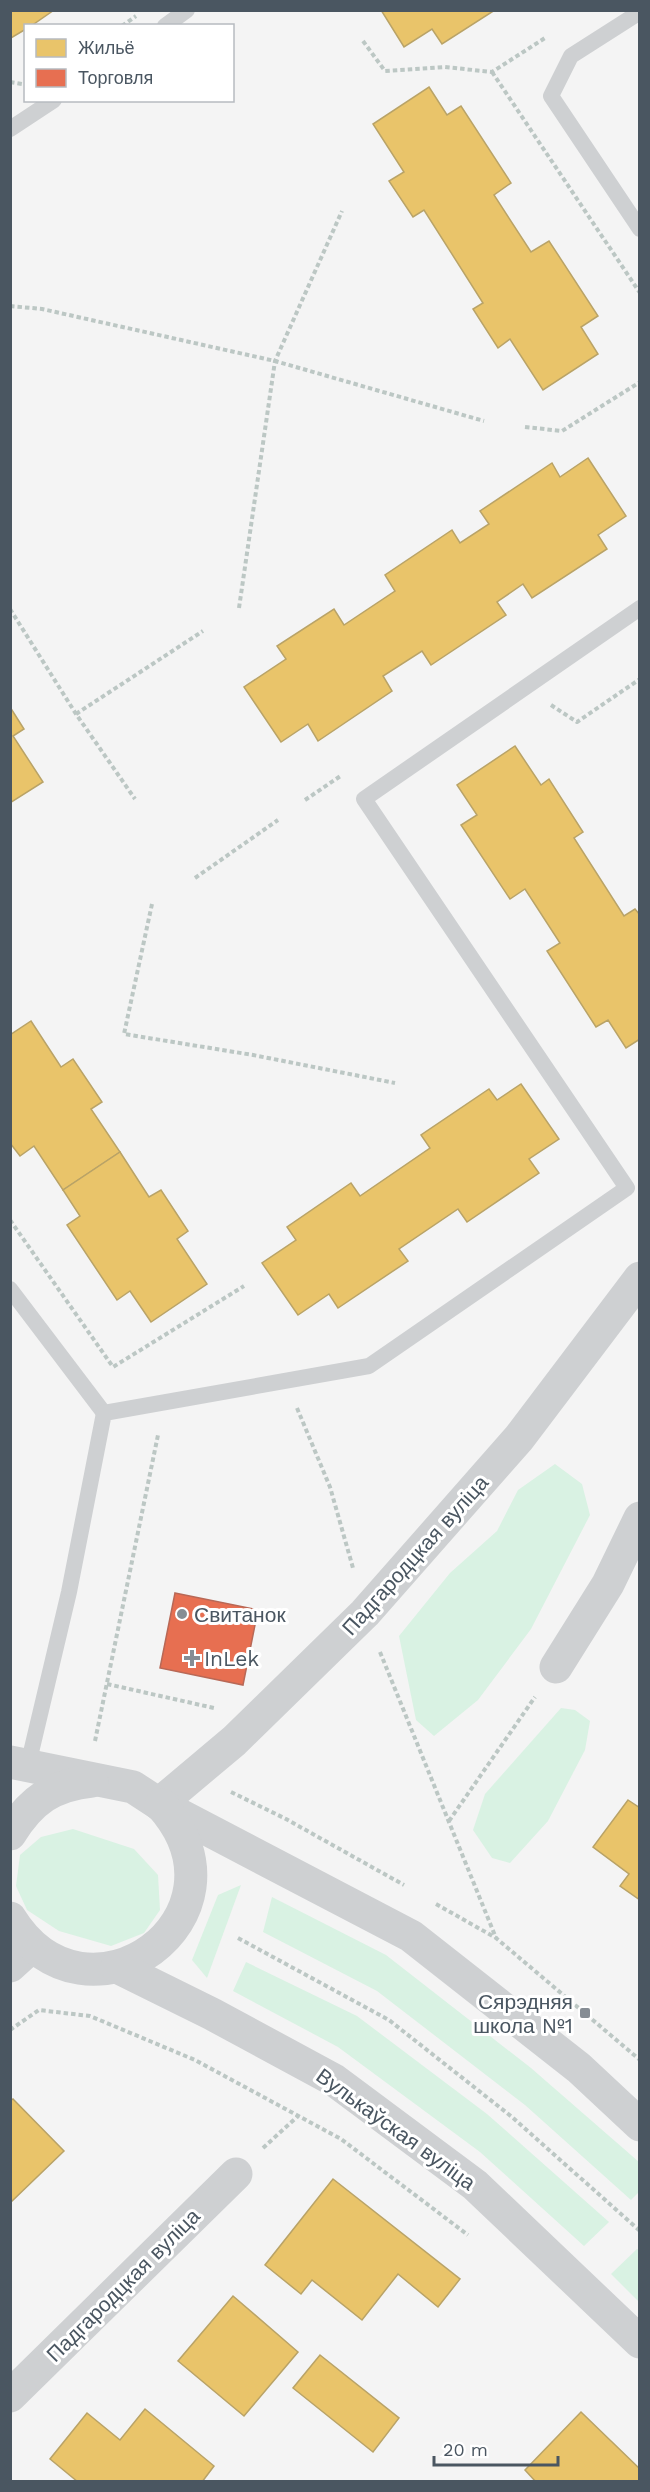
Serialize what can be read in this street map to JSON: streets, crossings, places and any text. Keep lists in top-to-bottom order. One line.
{"streets":{"street":["Падгародцкая вуліца","Вулькаўская вуліца"]},"places":{"other":["Свитанок"],"health":["InLek"],"transit":["Сярэдняя школа №1"]},"legend":["Жильё","Торговля"],"scale_bar":"20 m"}
